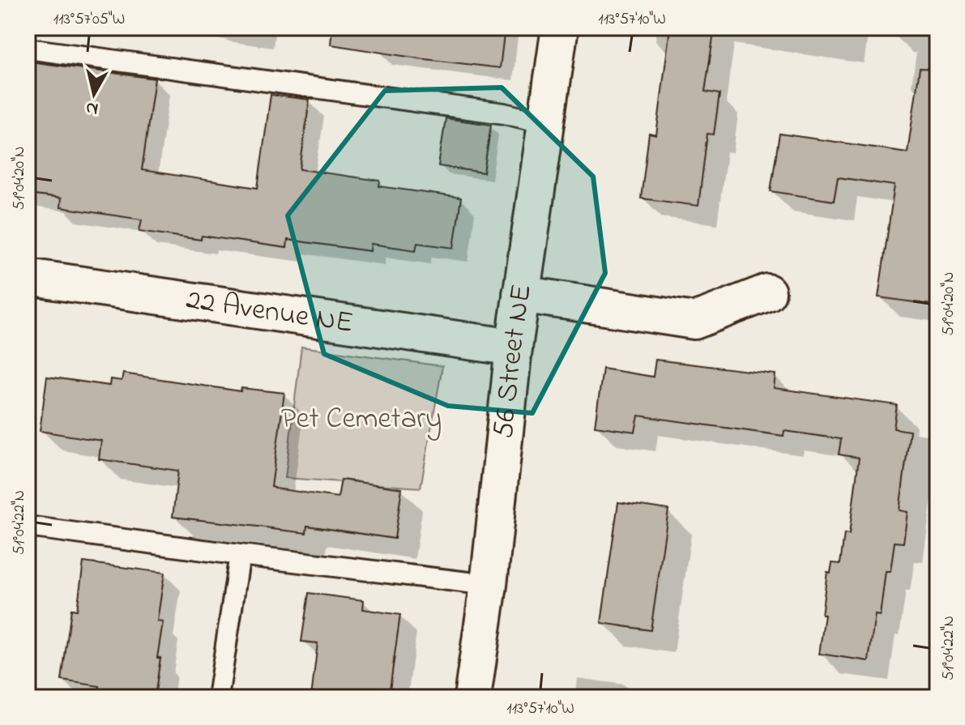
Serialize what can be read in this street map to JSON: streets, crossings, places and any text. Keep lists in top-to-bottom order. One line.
{"streets":{"street":["22 Avenue NE","56 Street NE"]},"crossings":[["22 Avenue NE","56 Street NE"]],"parks":["Pet Cemetary"],"north":"bottom","coordinates":["113°57'05\"W","113°57'10\"W","51°04'20\"N","51°04'22\"N"]}
